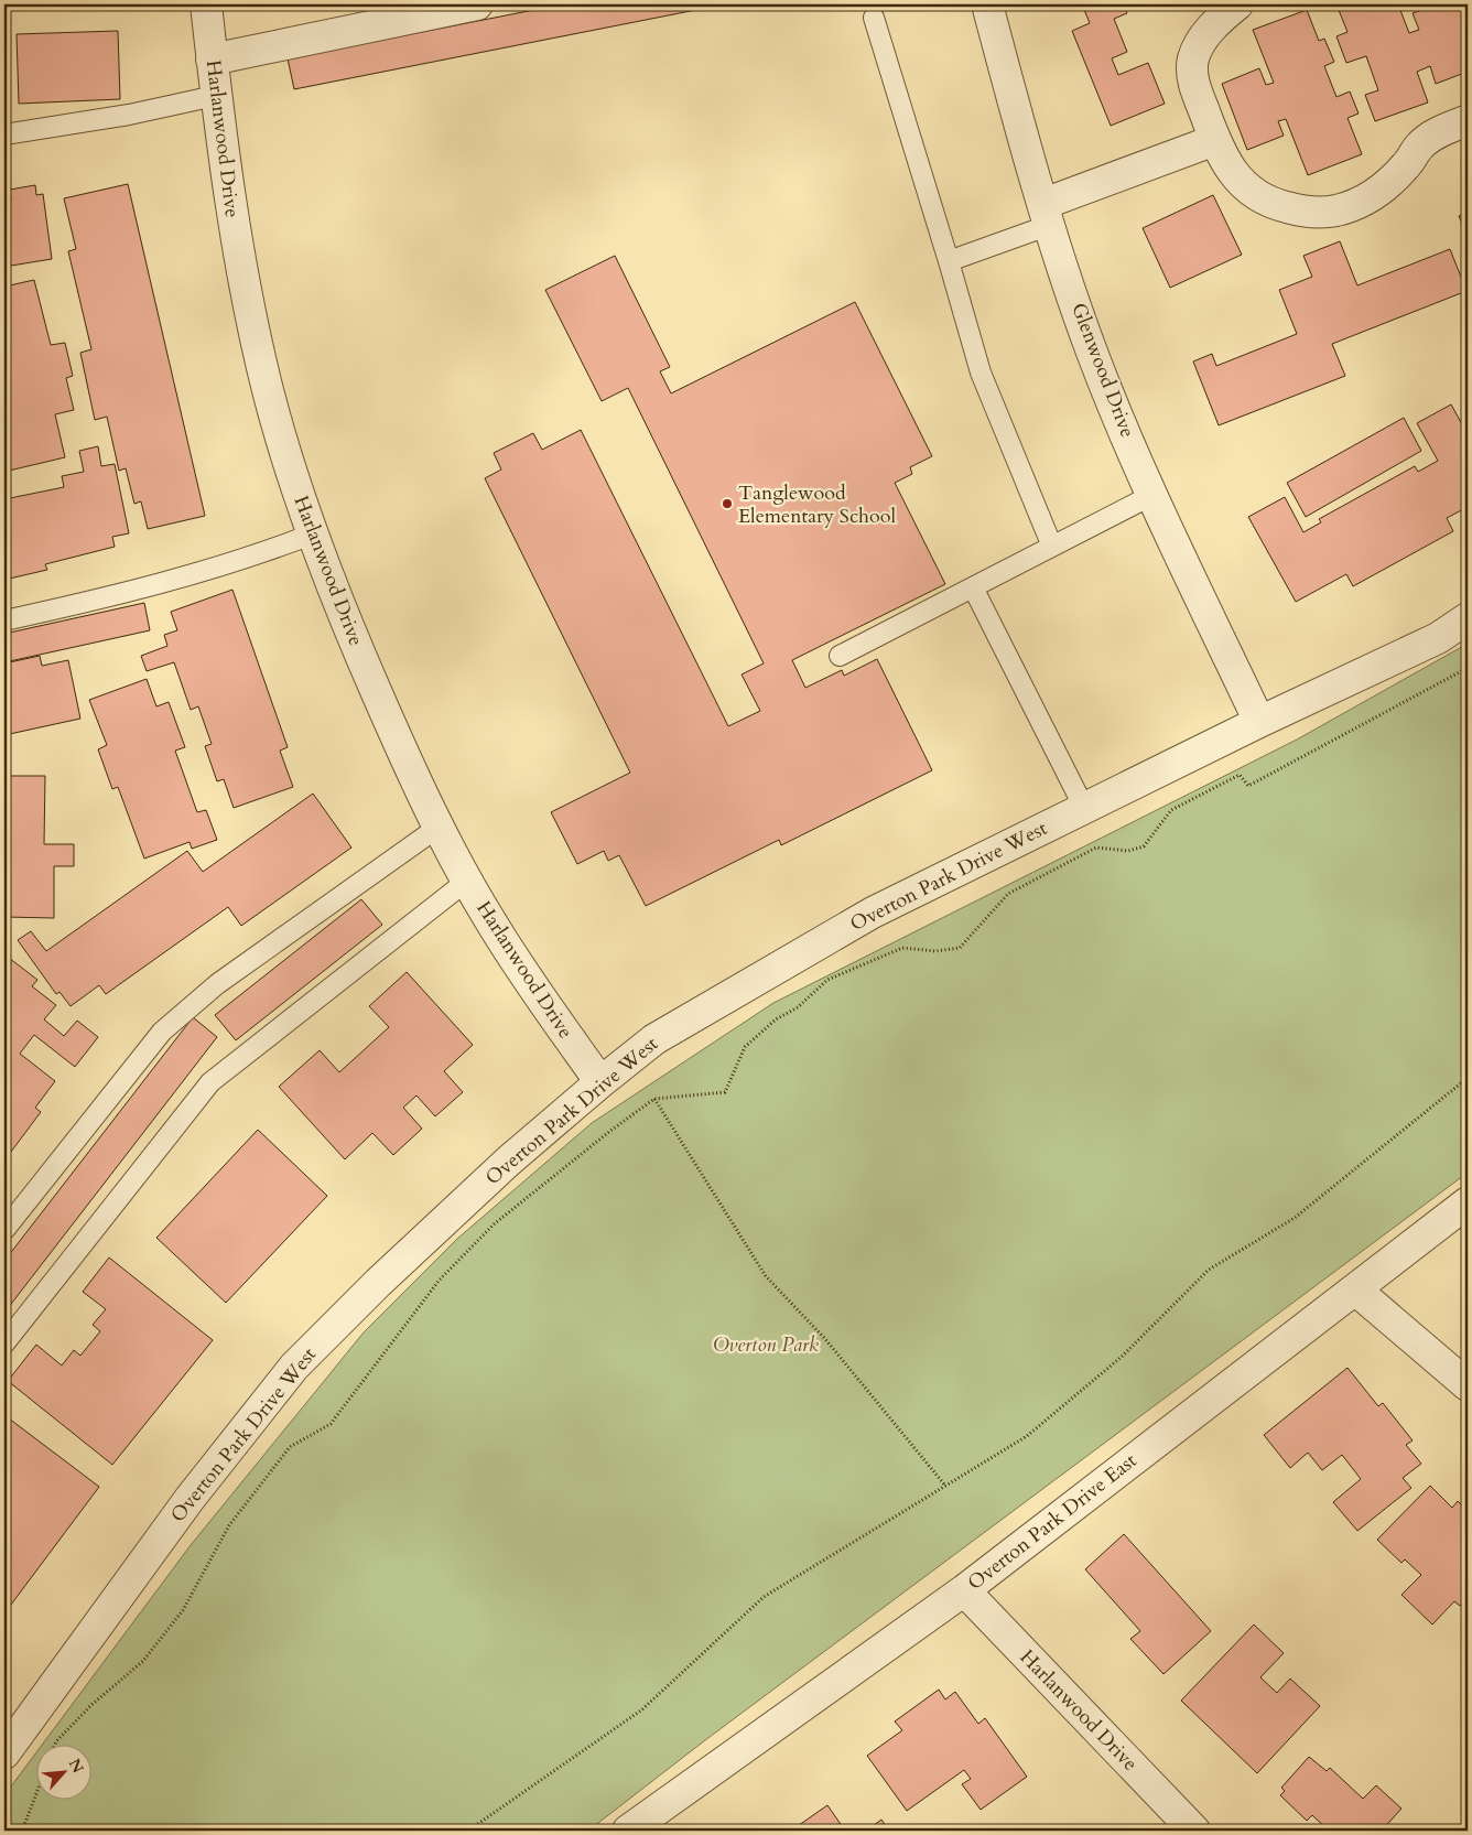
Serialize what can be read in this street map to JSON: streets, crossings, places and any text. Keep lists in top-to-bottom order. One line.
{"streets":{"street":["Harlanwood Drive","Glenwood Drive","Overton Park Drive West","Overton Park Drive East"]},"crossings":[["Harlanwood Drive","Overton Park Drive West"],["Harlanwood Drive","Overton Park Drive East"],["Glenwood Drive","Overton Park Drive West"]],"parks":["Overton Park"],"places":["Tanglewood Elementary School"],"north":"top right"}
